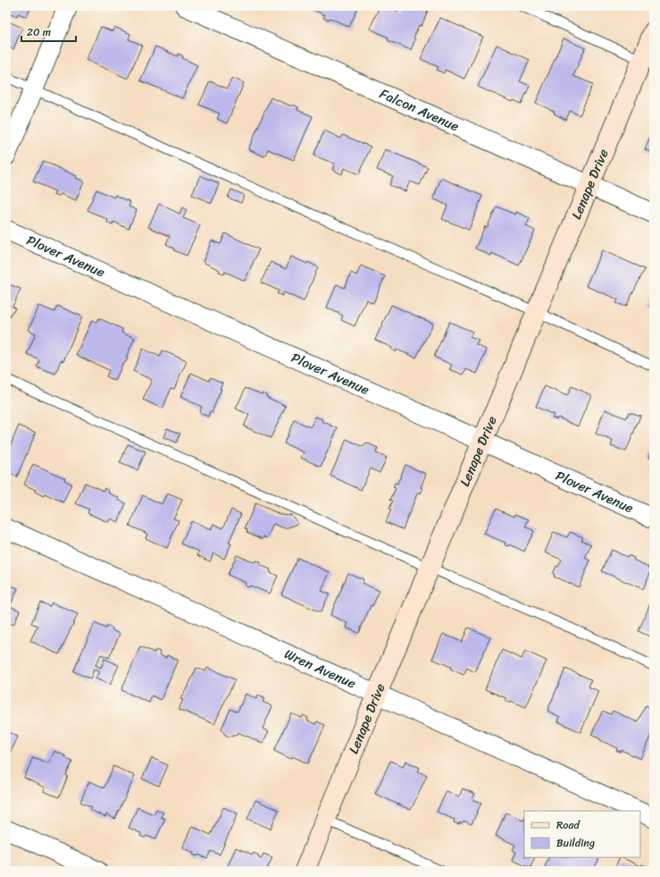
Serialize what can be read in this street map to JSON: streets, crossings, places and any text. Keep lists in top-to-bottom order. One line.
{"streets":{"street":["Falcon Avenue","Lenape Drive","Plover Avenue","Wren Avenue"]},"crossings":[["Falcon Avenue","Lenape Drive"],["Lenape Drive","Plover Avenue"],["Lenape Drive","Wren Avenue"]],"legend":["Road","Building"],"scale_bar":"20 m"}
